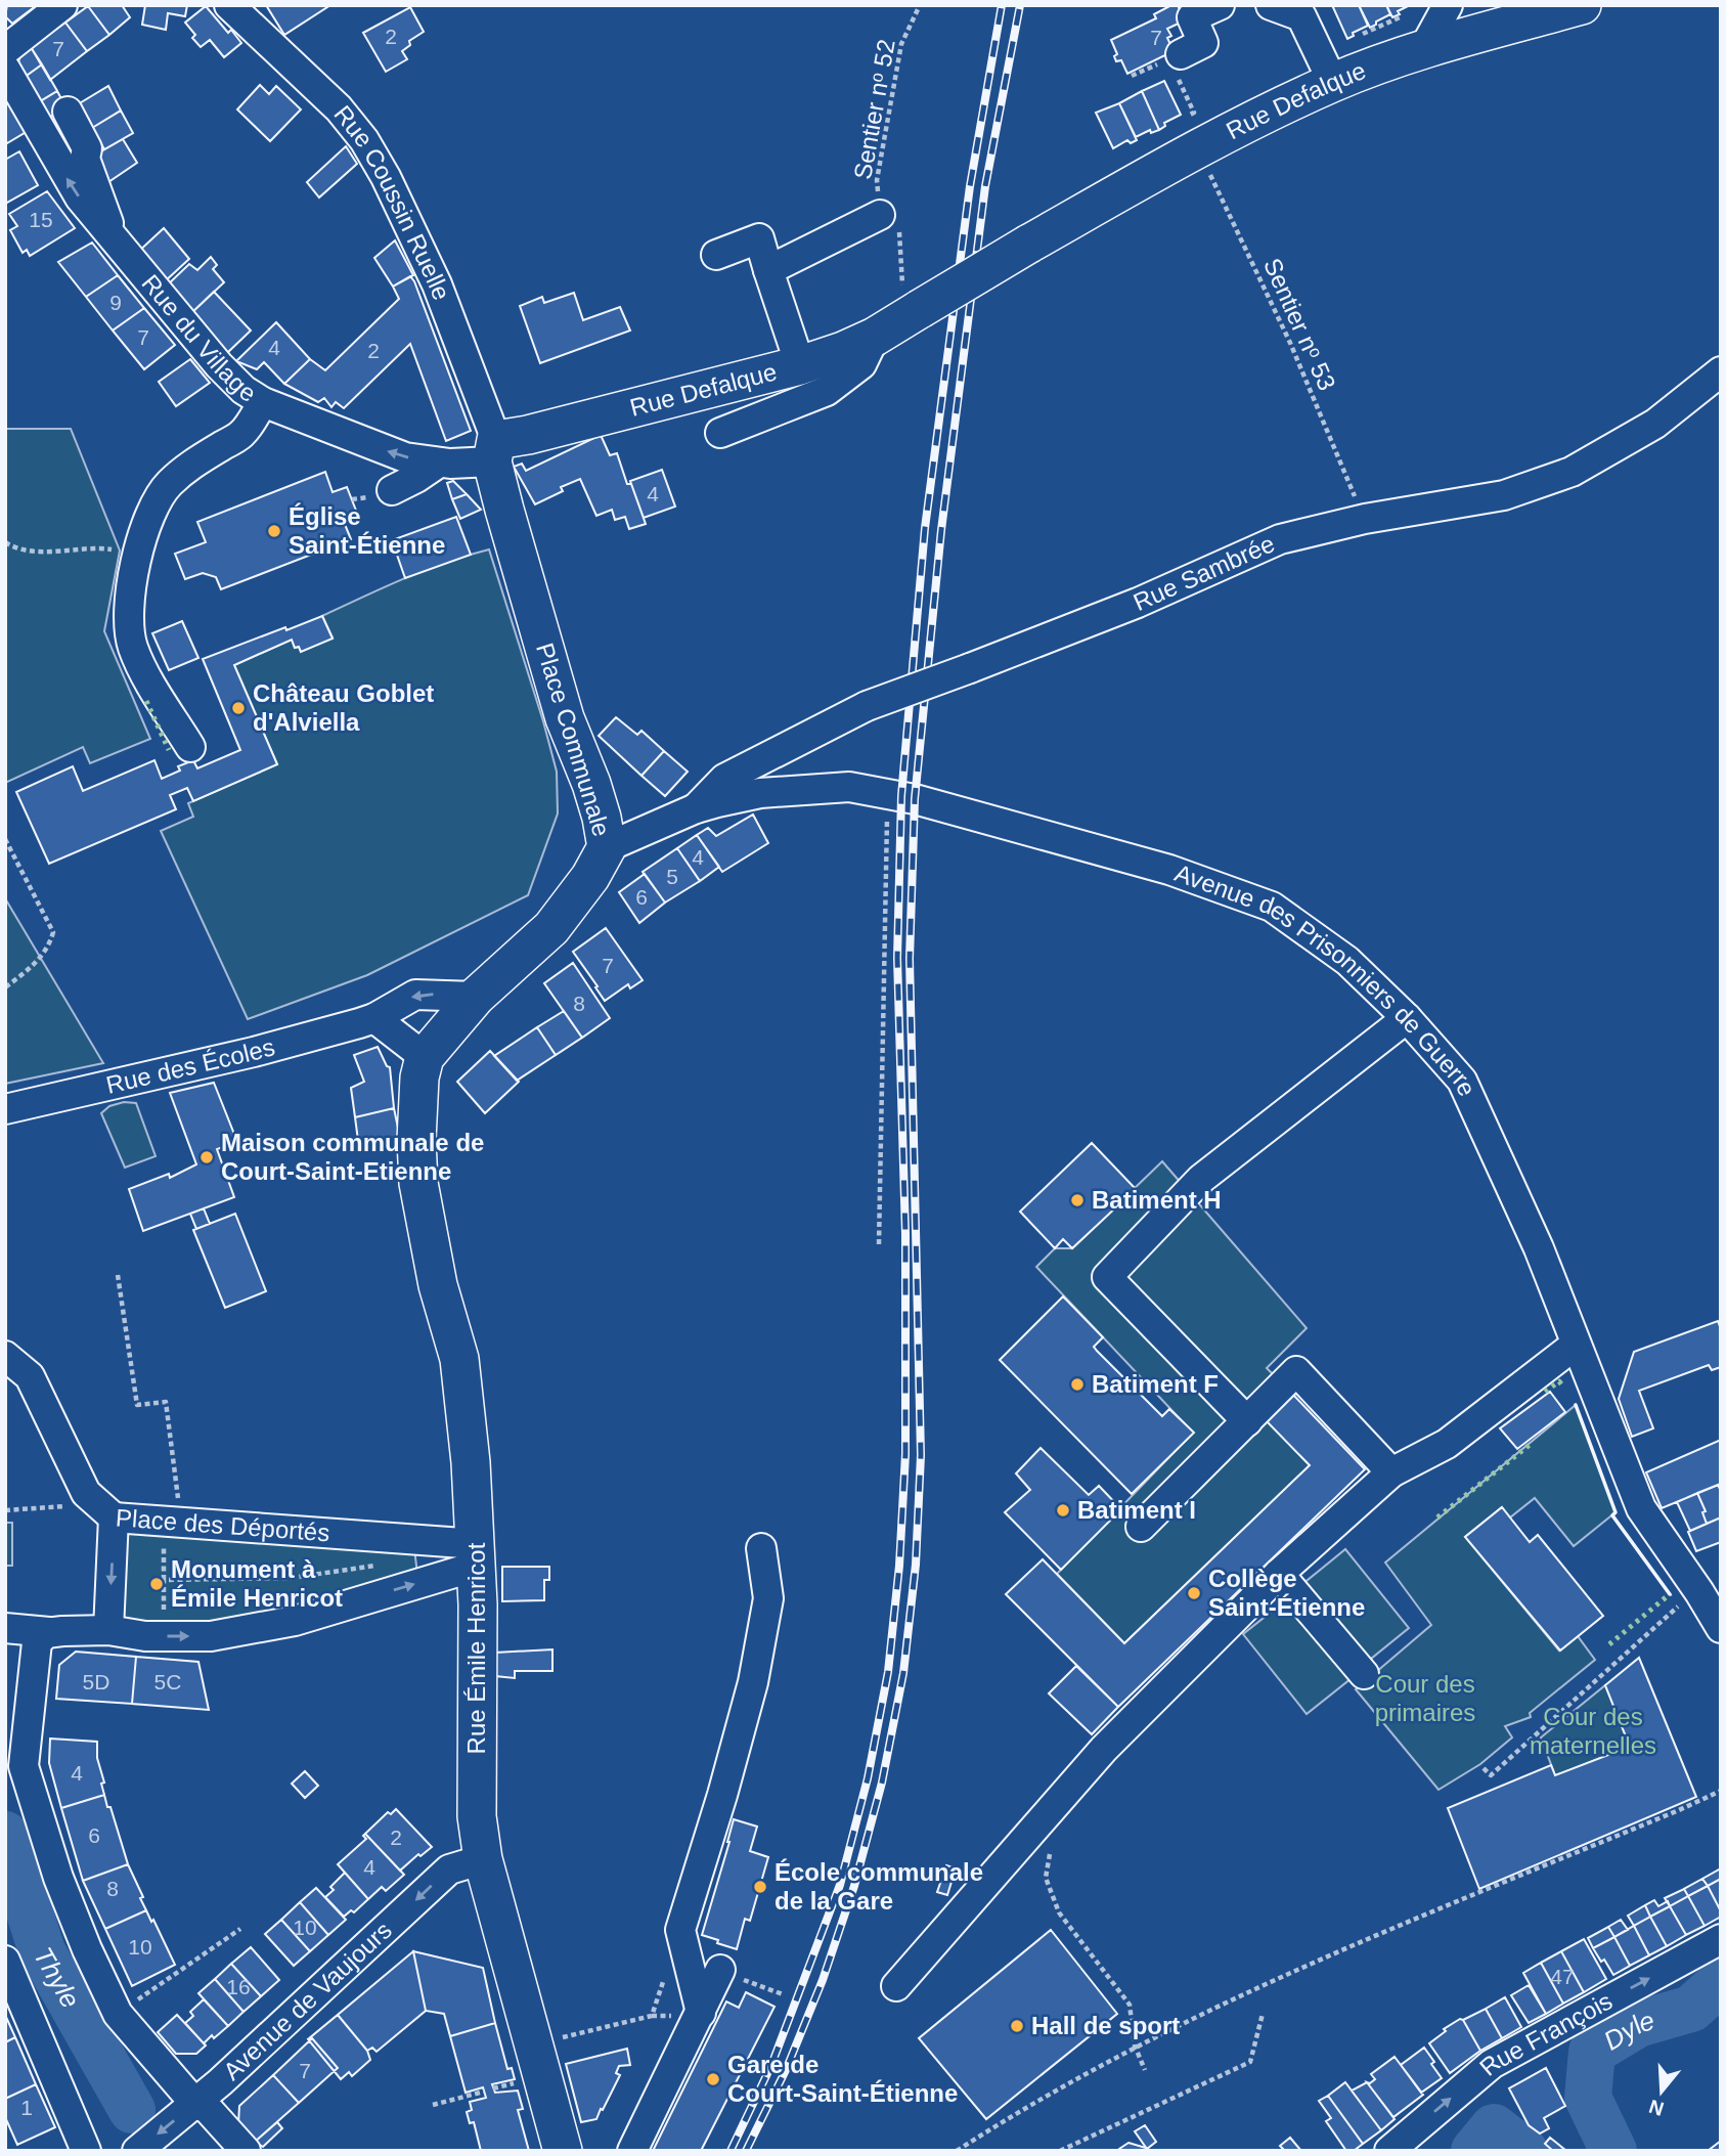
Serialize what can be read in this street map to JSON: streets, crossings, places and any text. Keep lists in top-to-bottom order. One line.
{"streets":{"main road":["Rue Defalque","Place Communale","Rue Émile Henricot"],"street":["Rue Coussin Ruelle","Rue du Village","Rue Sambrée","Avenue des Prisonniers de Guerre","Rue des Écoles","Place des Déportés","Avenue de Vaujours","Rue François"],"path":["Sentier nᵒ 52","Sentier nᵒ 53"]},"crossings":[["Rue Defalque","Sentier nᵒ 52"],["Rue Defalque","Rue Coussin Ruelle"],["Rue Defalque","Sentier nᵒ 53"],["Rue Defalque","Rue du Village"],["Rue Defalque","Place Communale"],["Rue Coussin Ruelle","Rue du Village"],["Rue Coussin Ruelle","Place Communale"],["Sentier nᵒ 53","Rue Sambrée"],["Rue du Village","Place Communale"],["Rue Sambrée","Avenue des Prisonniers de Guerre"],["Place Communale","Avenue des Prisonniers de Guerre"],["Place Communale","Rue Émile Henricot"],["Place des Déportés","Rue Émile Henricot"],["Rue Émile Henricot","Avenue de Vaujours"]],"one_way":["Rue du Village","Avenue de Vaujours","Rue François"],"water":["Thyle","Dyle"],"parks":["Cour des primaires","Cour des maternelles"],"places":["Église Saint-Étienne","Château Goblet d'Alviella","Maison communale de Court-Saint-Etienne","Batiment H","Batiment F","Batiment I","Monument à Émile Henricot","Collège Saint-Étienne","École communale de la Gare","Hall de sport","Gare de Court-Saint-Étienne"],"house_numbers":["2","7","7","15","9","7","4","2","4","4","5","6","7","8","5D","5C","4","6","2","4","8","10","10","47","16","7","1"],"north":"bottom"}
